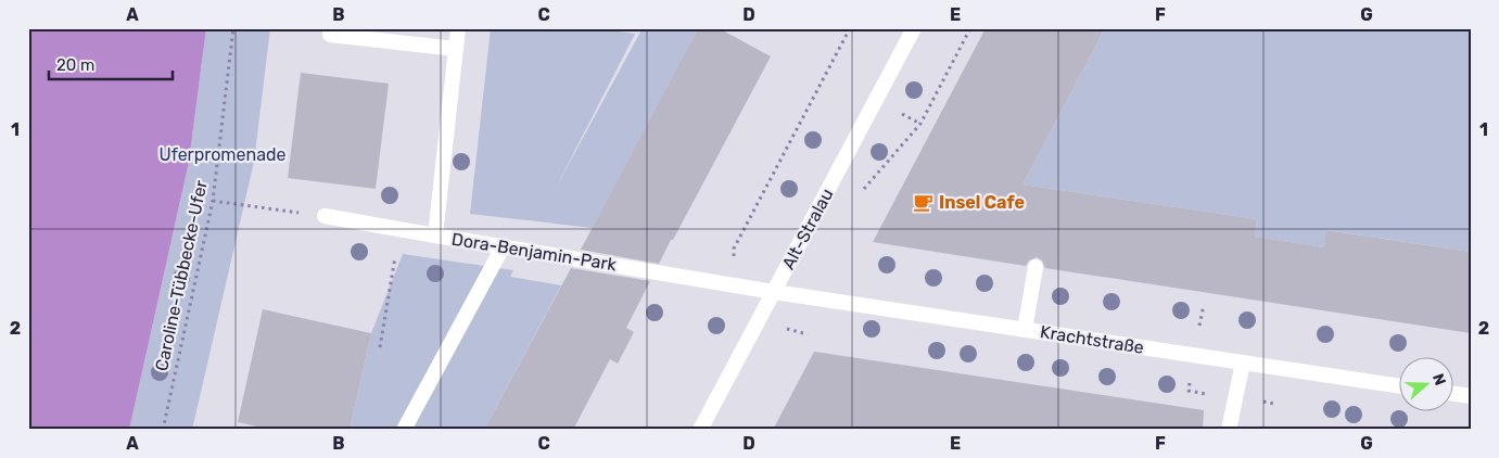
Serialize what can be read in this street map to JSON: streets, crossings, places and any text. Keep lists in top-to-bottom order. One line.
{"streets":{"street":["Alt-Stralau","Dora-Benjamin-Park","Krachtstraße"],"path":["Caroline-Tübbecke-Ufer"]},"crossings":[["Alt-Stralau","Dora-Benjamin-Park"],["Alt-Stralau","Krachtstraße"],["Dora-Benjamin-Park","Krachtstraße"]],"parks":["Uferpromenade"],"places":{"cafe":["Insel Cafe"]},"scale_bar":"20 m","north":"right","grid":{"columns":["A","B","C","D","E","F","G"],"rows":["1","2"]}}
